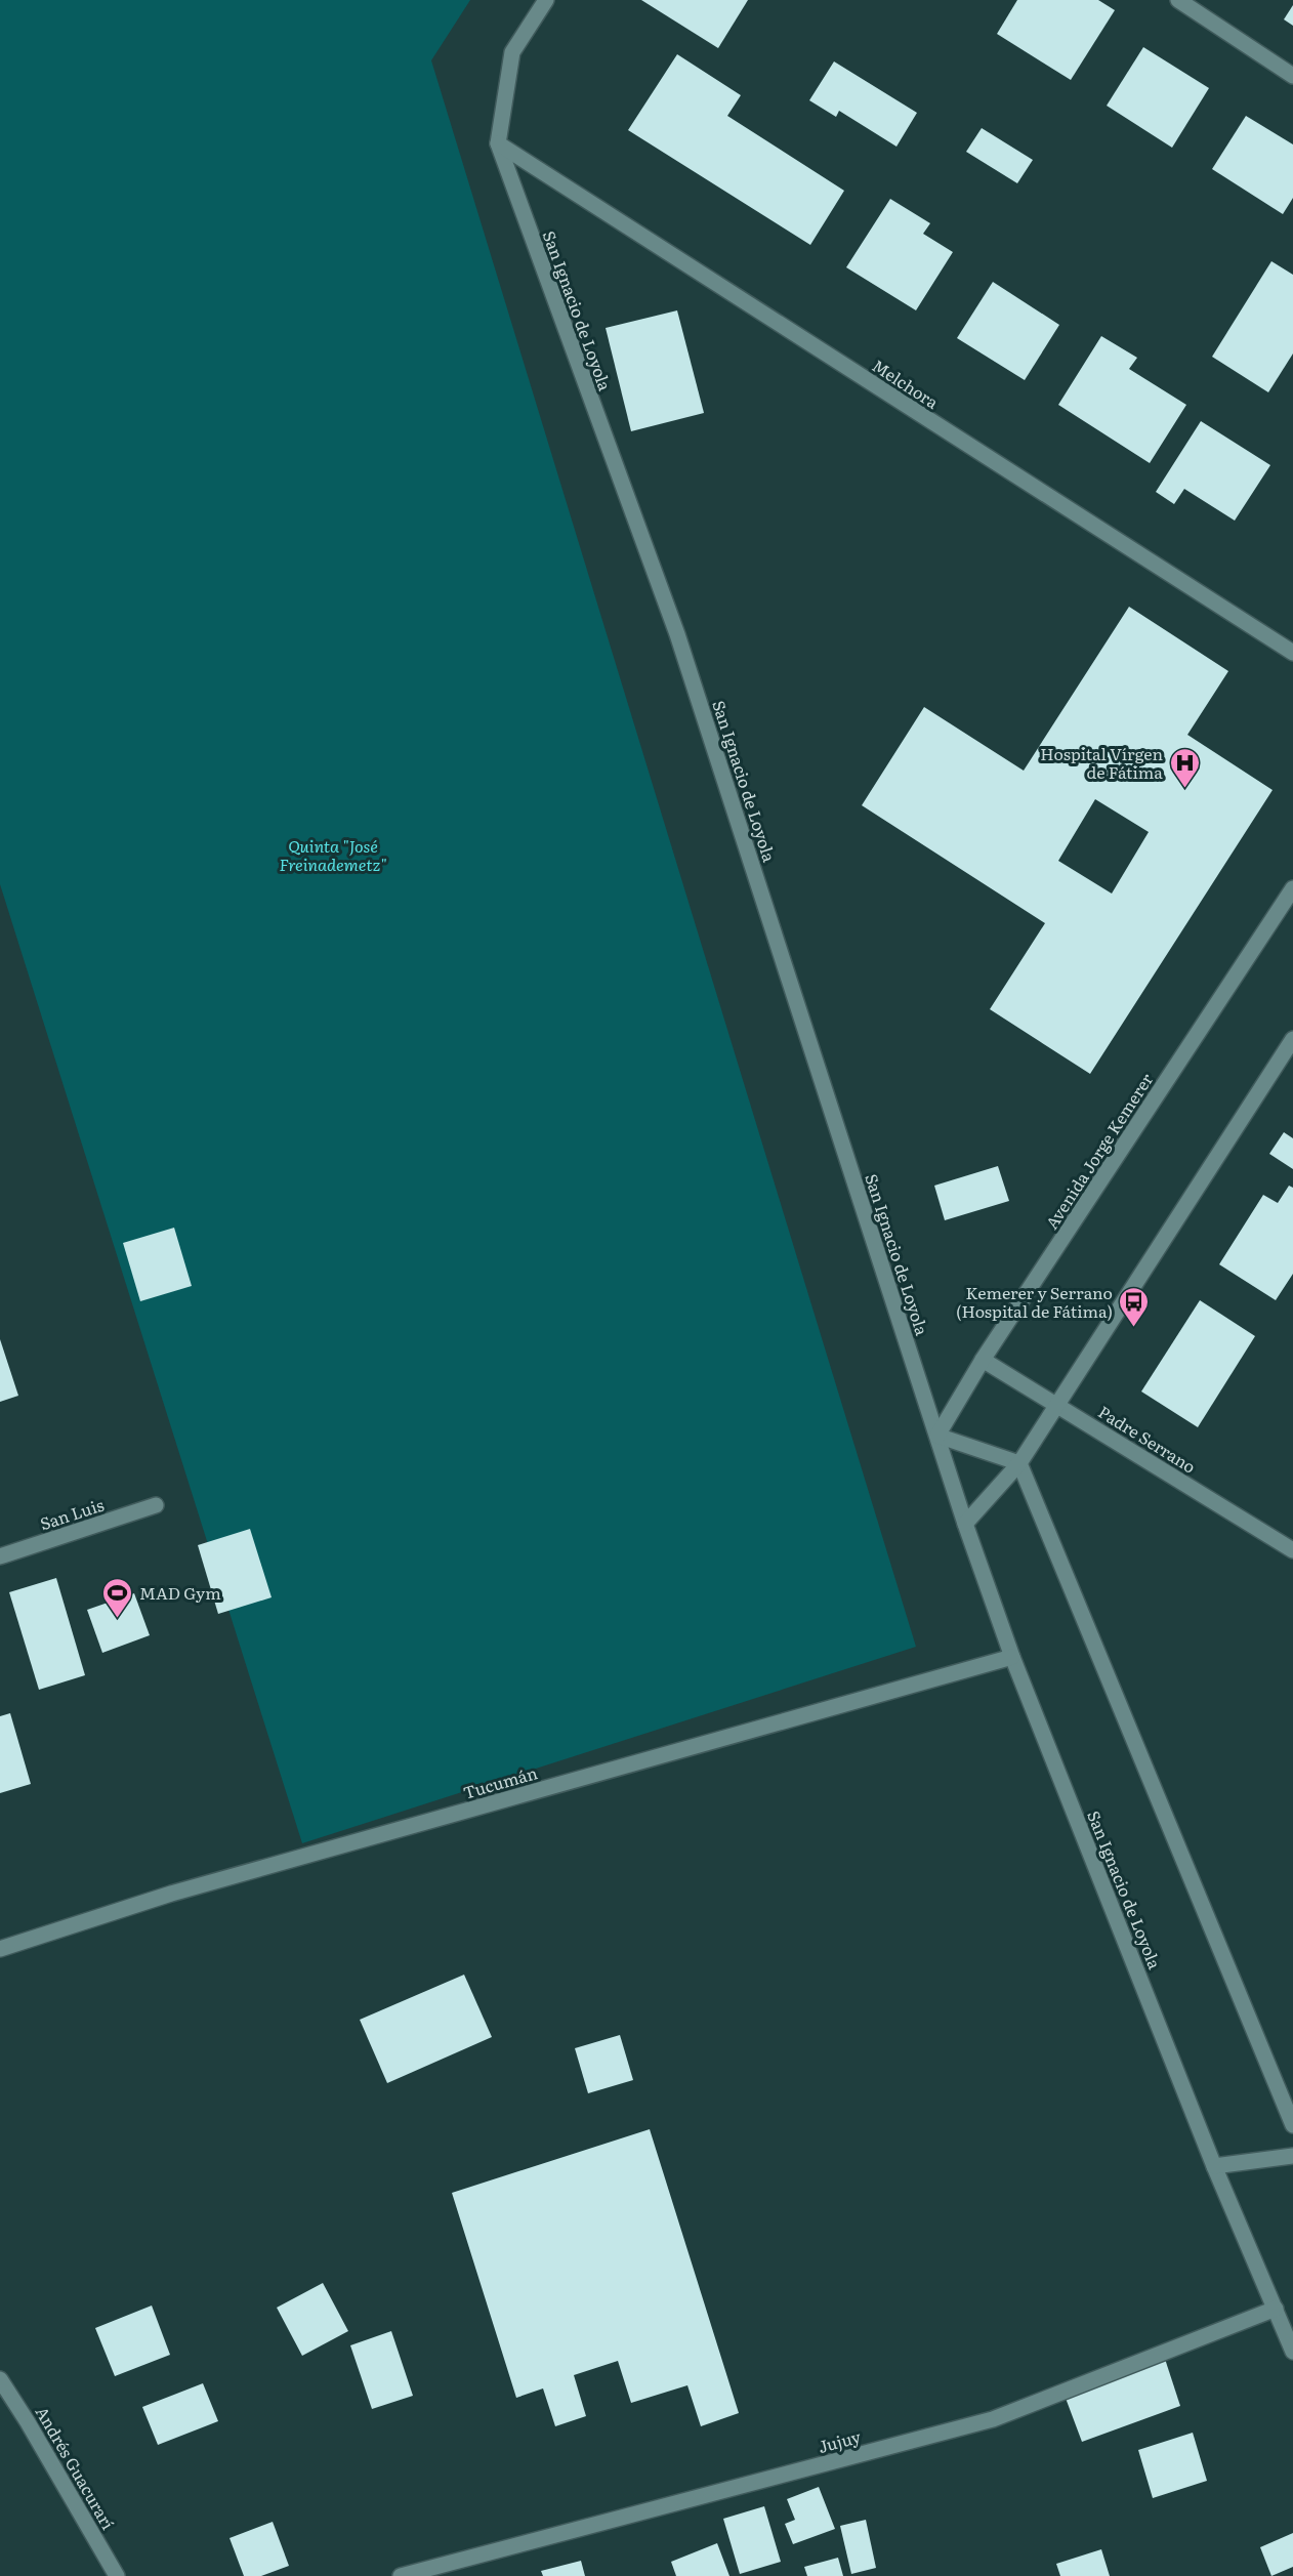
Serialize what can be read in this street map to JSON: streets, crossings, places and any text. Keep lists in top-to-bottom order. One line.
{"streets":{"street":["San Ignacio de Loyola","Melchora","Avenida Jorge Kemerer","Padre Serrano","San Luis","Tucumán","Jujuy","Andrés Guacurarí"]},"crossings":[["San Ignacio de Loyola","Melchora"],["San Ignacio de Loyola","Avenida Jorge Kemerer"],["San Ignacio de Loyola","Tucumán"],["San Ignacio de Loyola","Jujuy"],["Avenida Jorge Kemerer","Padre Serrano"]],"parks":["Quinta \"José Freinademetz\""],"places":{"hospital":["Hospital Vírgen de Fátima"],"bus stop":["Kemerer y Serrano (Hospital de Fátima)"],"sports":["MAD Gym"]}}
